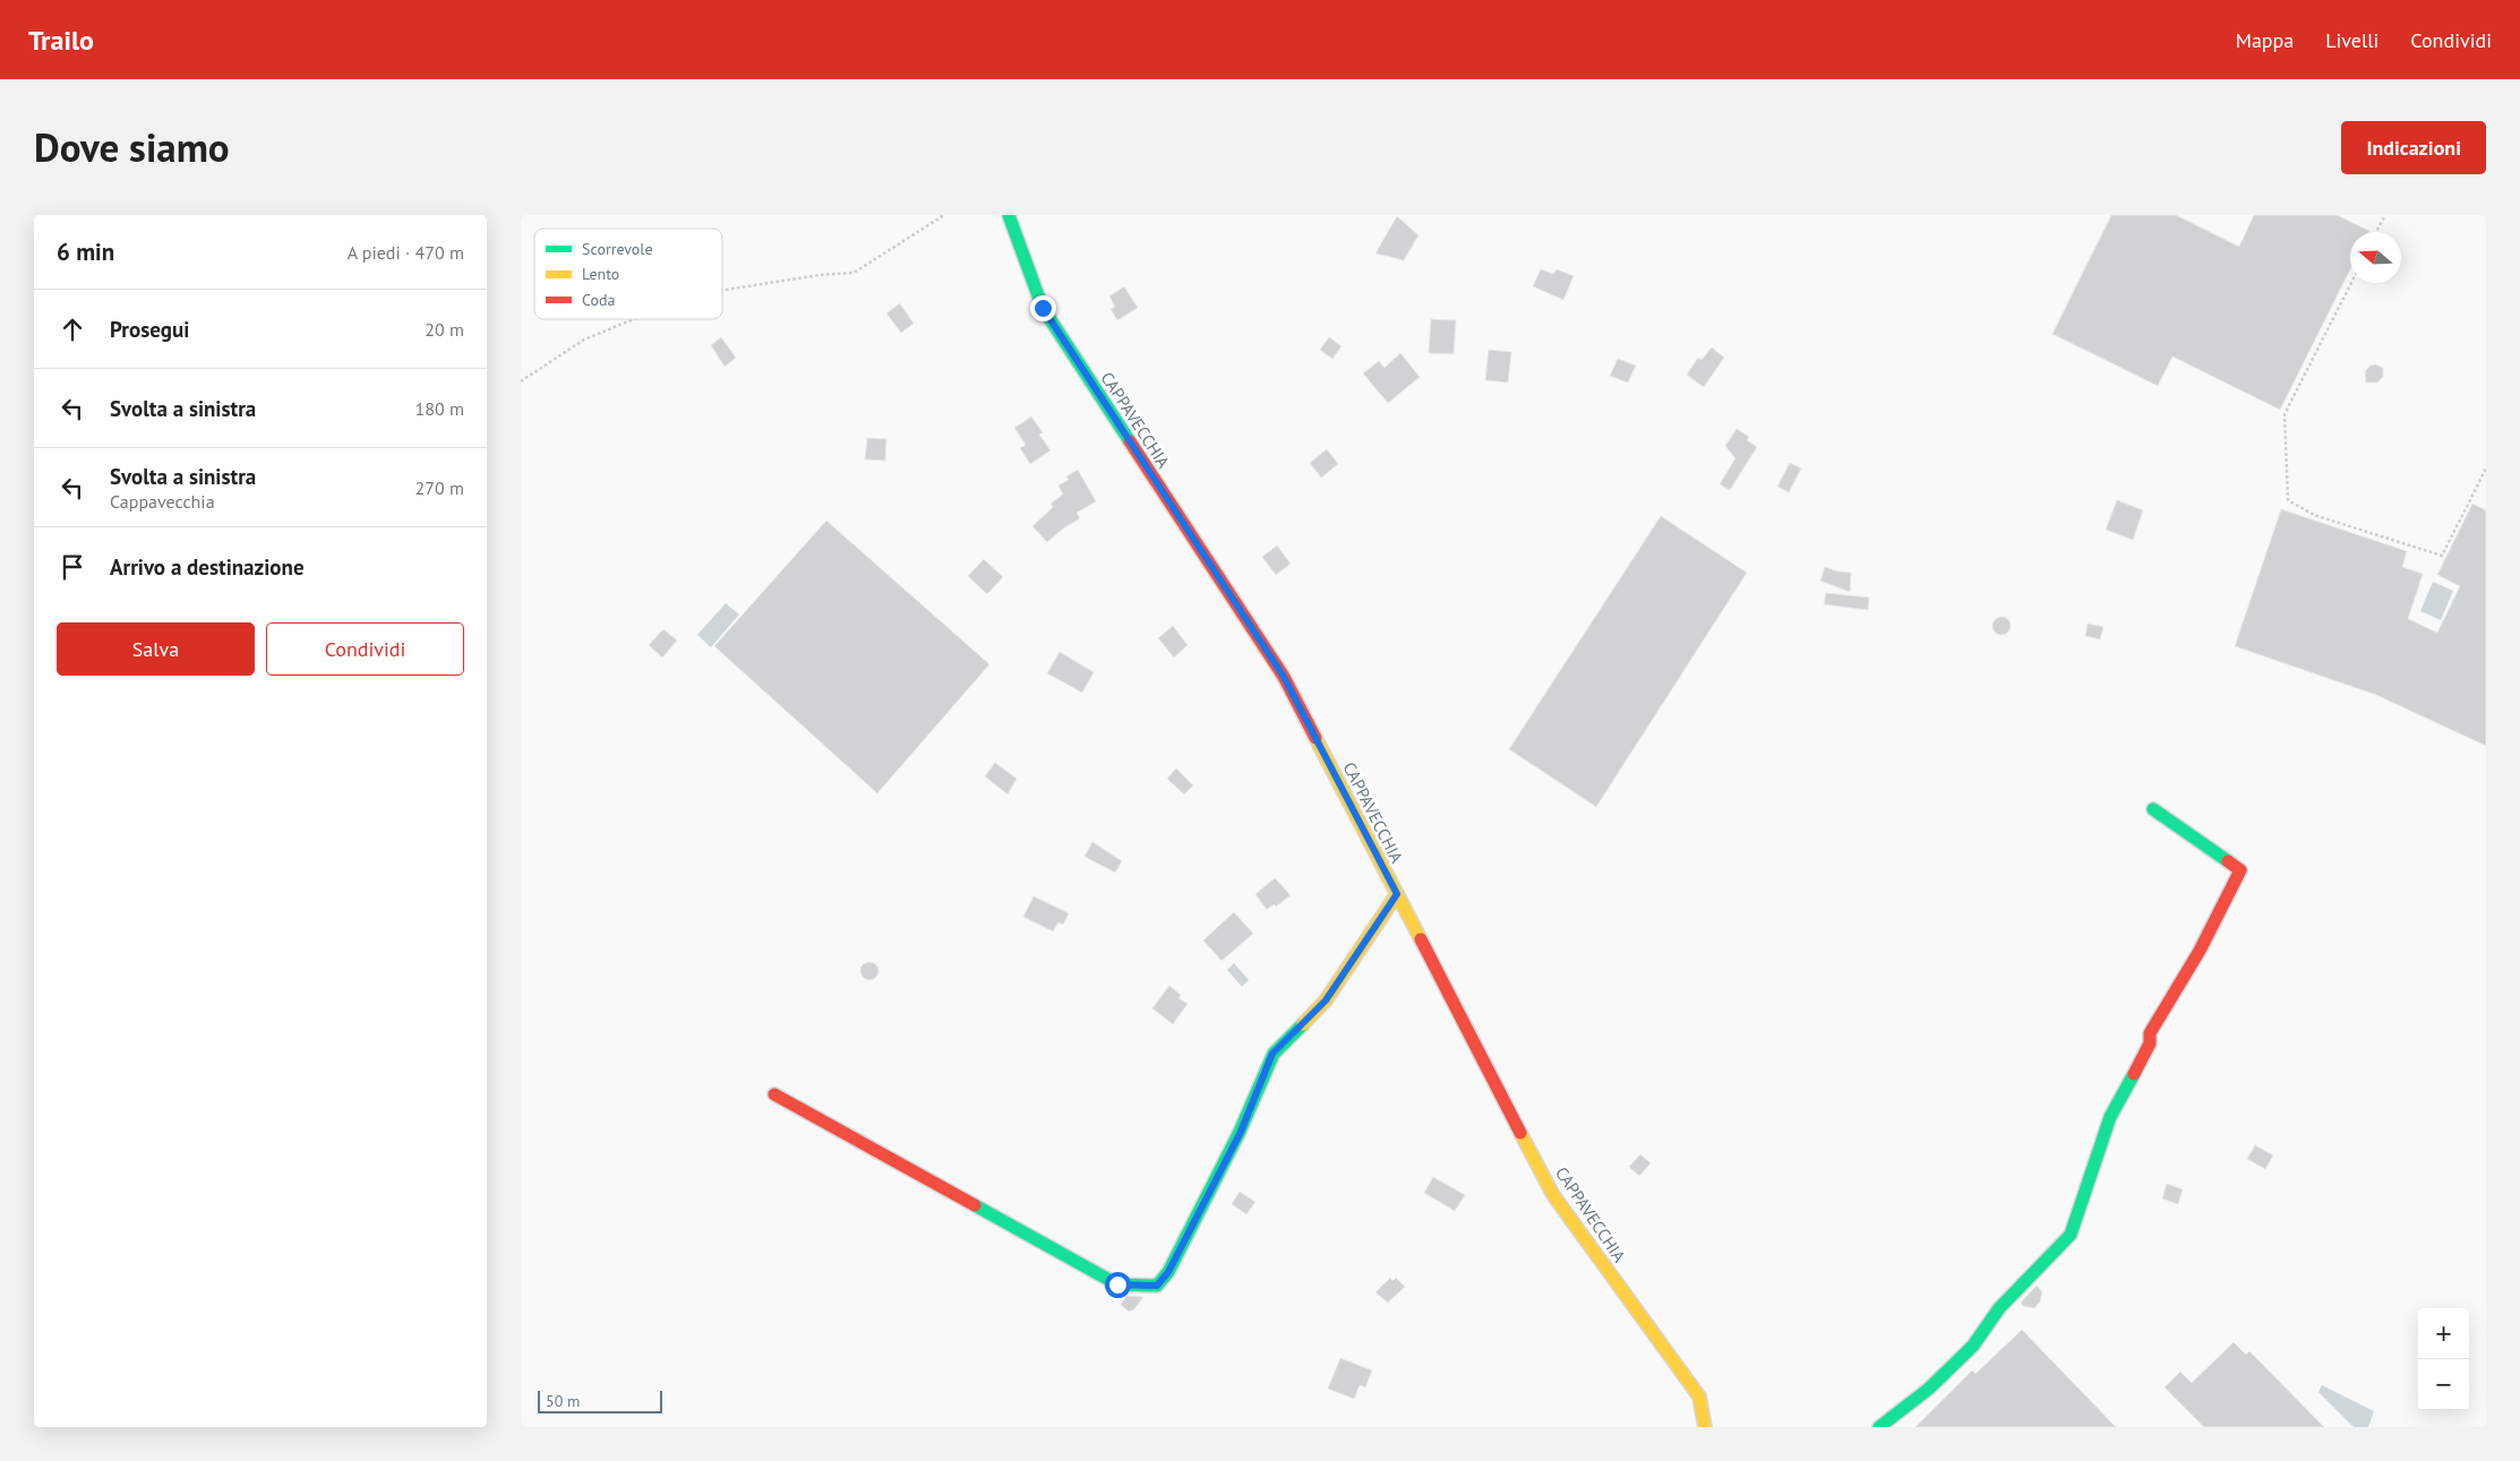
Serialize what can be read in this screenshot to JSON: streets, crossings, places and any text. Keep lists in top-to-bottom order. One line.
{"streets":{"street":["CAPPAVECCHIA"]},"legend":["Scorrevole","Lento","Coda"],"scale_bar":"50 m","north":"left","page":{"header":"Trailo","nav":["Mappa","Livelli","Condividi"],"title":"Dove siamo","buttons":["Indicazioni",["Salva","Condividi"]],"heading":["6 min","A piedi · 470 m"],"list":[["Prosegui","20 m"],["Svolta a sinistra","180 m"],["Svolta a sinistra","Cappavecchia","270 m"],"Arrivo a destinazione"],"map_buttons":["+","−"],"scale":"50 m"}}
